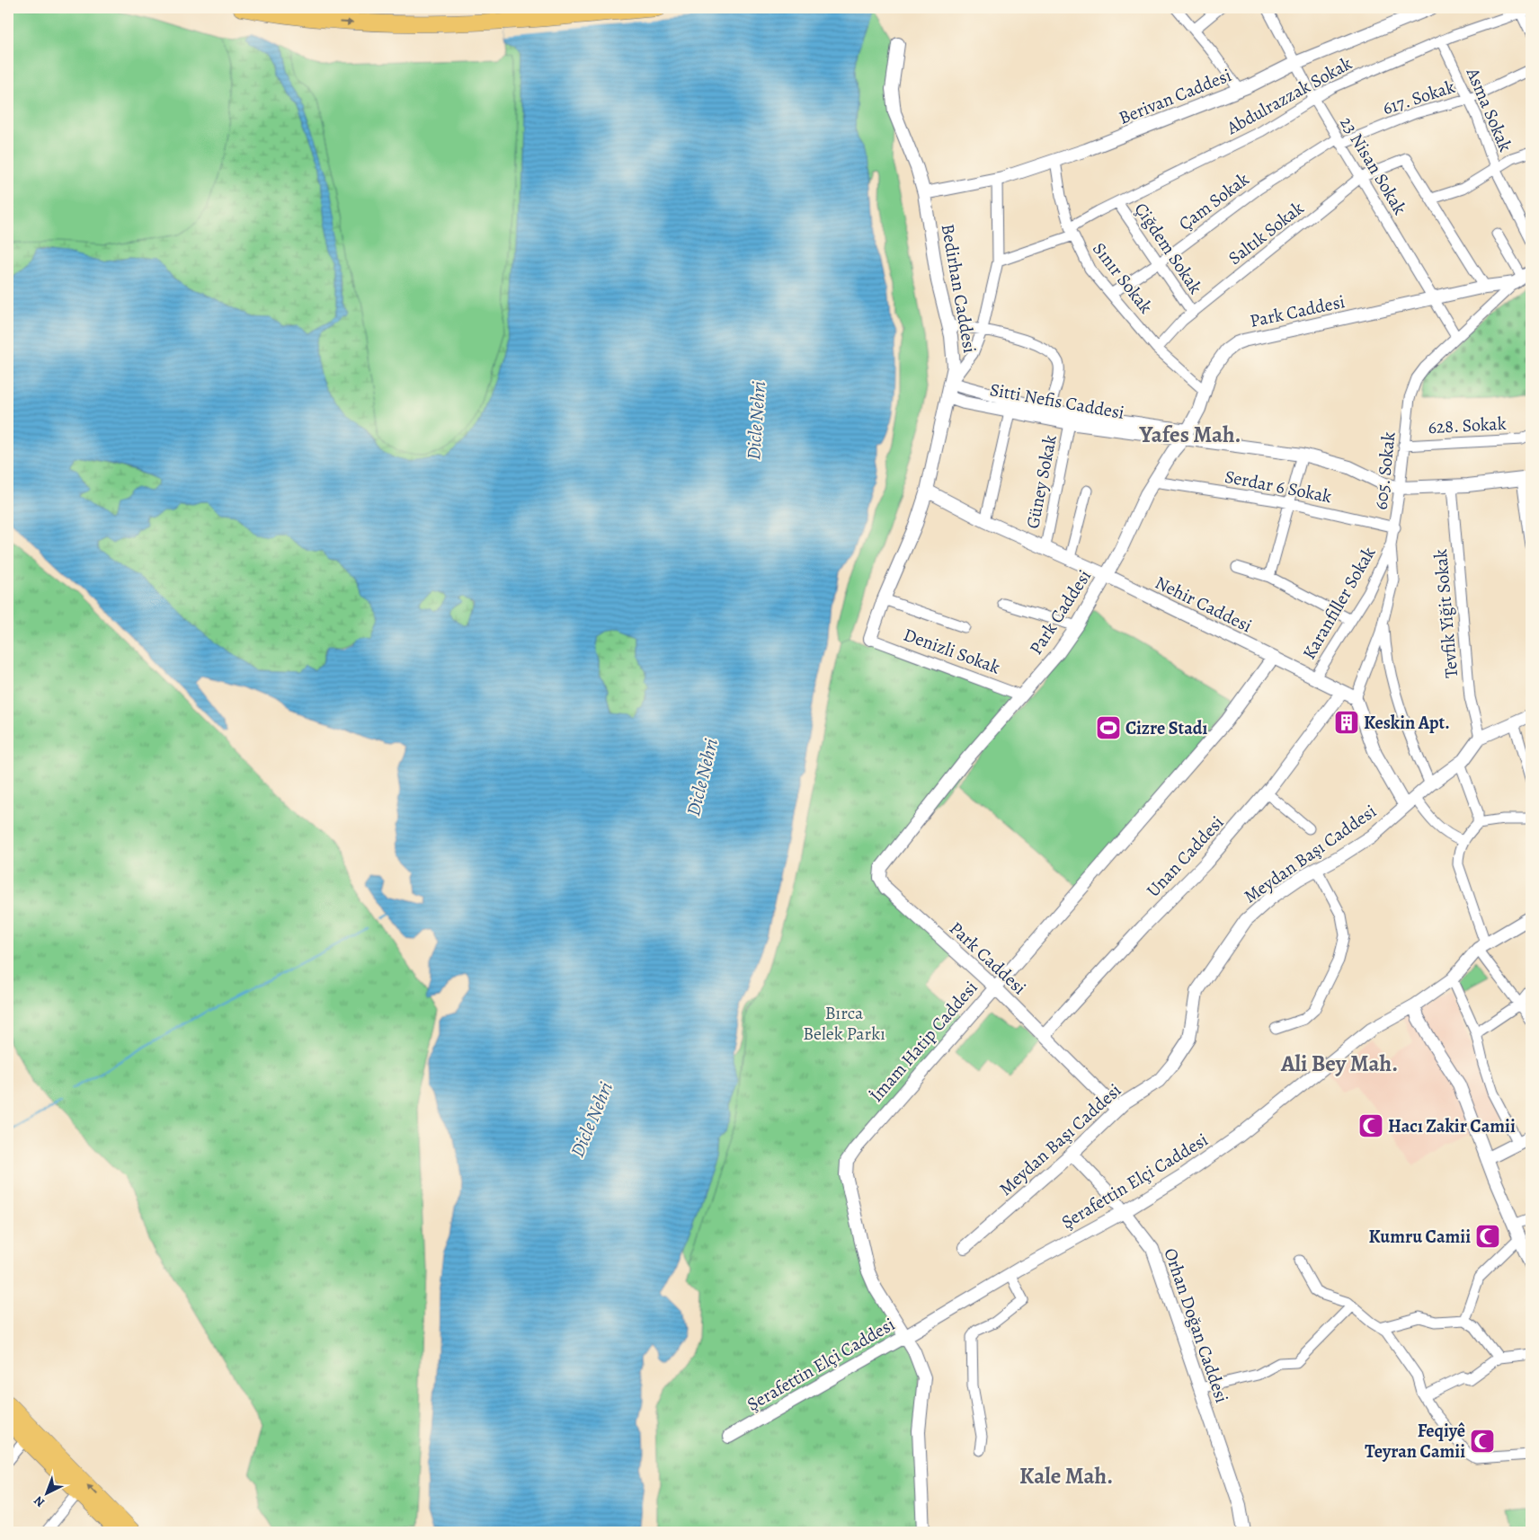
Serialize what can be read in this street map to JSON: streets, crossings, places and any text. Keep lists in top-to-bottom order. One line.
{"streets":{"street":["Abdulrazzak Sokak","Berivan Caddesi","617. Sokak","Asma Sokak","23 Nisan Sokak","Çam Sokak","Saltık Sokak","Çiğdem Sokak","Sınır Sokak","Bedirhan Caddesi","Park Caddesi","Sitti Nefis Caddesi","628. Sokak","605. Sokak","Güney Sokak","Serdar 6 Sokak","Karanfiller Sokak","Nehir Caddesi","Tevfik Yiğit Sokak","Denizli Sokak","Meydan Başı Caddesi","Unan Caddesi","İmam Hatip Caddesi","Şerafettin Elçi Caddesi","Orhan Doğan Caddesi"]},"crossings":[["Abdulrazzak Sokak","Asma Sokak"],["Abdulrazzak Sokak","23 Nisan Sokak"],["Abdulrazzak Sokak","Çiğdem Sokak"],["Abdulrazzak Sokak","Sınır Sokak"],["Berivan Caddesi","23 Nisan Sokak"],["Berivan Caddesi","Sınır Sokak"],["Berivan Caddesi","Bedirhan Caddesi"],["617. Sokak","Asma Sokak"],["617. Sokak","23 Nisan Sokak"],["617. Sokak","Çam Sokak"],["23 Nisan Sokak","Çam Sokak"],["23 Nisan Sokak","Saltık Sokak"],["23 Nisan Sokak","Park Caddesi"],["23 Nisan Sokak","605. Sokak"],["Çam Sokak","Çiğdem Sokak"],["Çam Sokak","Sınır Sokak"],["Saltık Sokak","Çiğdem Sokak"],["Saltık Sokak","Sınır Sokak"],["Sınır Sokak","Park Caddesi"],["Bedirhan Caddesi","Sitti Nefis Caddesi"],["Bedirhan Caddesi","Nehir Caddesi"],["Bedirhan Caddesi","Denizli Sokak"],["Park Caddesi","Sitti Nefis Caddesi"],["Park Caddesi","605. Sokak"],["Park Caddesi","Serdar 6 Sokak"],["Park Caddesi","Nehir Caddesi"],["Park Caddesi","Denizli Sokak"],["Park Caddesi","Meydan Başı Caddesi"],["Park Caddesi","Unan Caddesi"],["Park Caddesi","İmam Hatip Caddesi"],["Sitti Nefis Caddesi","605. Sokak"],["Sitti Nefis Caddesi","Güney Sokak"],["Sitti Nefis Caddesi","Tevfik Yiğit Sokak"],["628. Sokak","605. Sokak"],["605. Sokak","Serdar 6 Sokak"],["605. Sokak","Karanfiller Sokak"],["605. Sokak","Nehir Caddesi"],["Güney Sokak","Nehir Caddesi"],["Karanfiller Sokak","Nehir Caddesi"],["Nehir Caddesi","Unan Caddesi"],["Nehir Caddesi","İmam Hatip Caddesi"],["Tevfik Yiğit Sokak","Meydan Başı Caddesi"],["Meydan Başı Caddesi","Orhan Doğan Caddesi"],["İmam Hatip Caddesi","Şerafettin Elçi Caddesi"],["Şerafettin Elçi Caddesi","Orhan Doğan Caddesi"]],"districts":["Yafes Mah.","Ali Bey Mah.","Kale Mah."],"water":["Dicle Nehri"],"parks":["Bırca Belek Parkı"],"places":{"building":["Keskin Apt."],"sports":["Cizre Stadı"],"mosque":["Hacı Zakir Camii","Kumru Camii","Feqiyê Teyran Camii"]},"north":"bottom left"}
